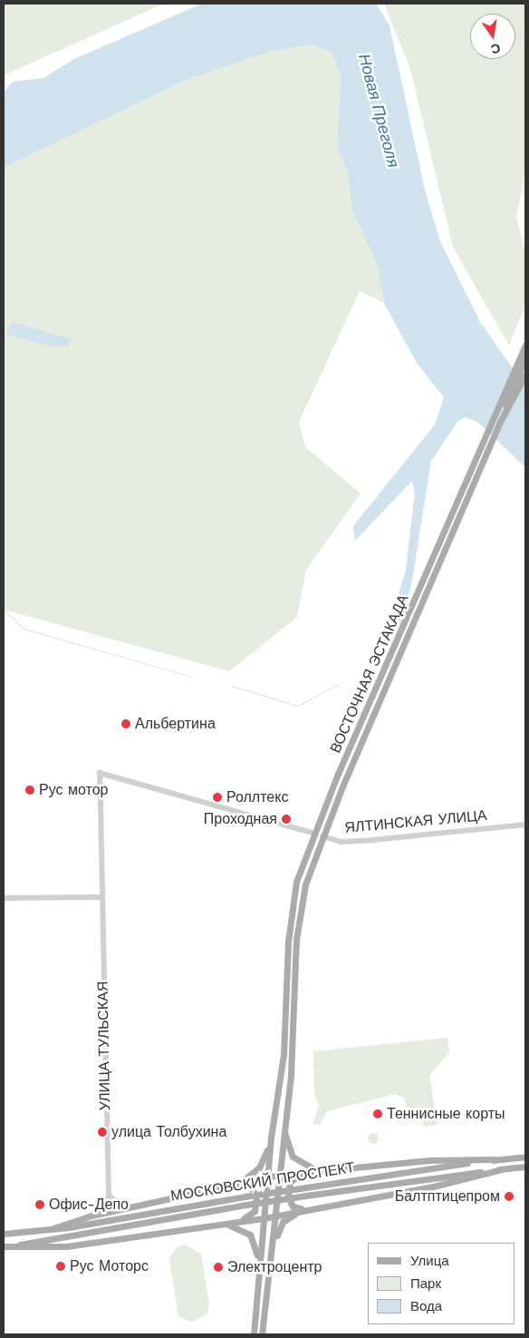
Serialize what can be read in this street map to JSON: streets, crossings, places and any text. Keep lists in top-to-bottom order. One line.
{"streets":{"main road":["ВОСТОЧНАЯ ЭСТАКАДА","ЯЛТИНСКАЯ УЛИЦА","МОСКОВСКИЙ ПРОСПЕКТ"],"street":["УЛИЦА ТУЛЬСКАЯ"]},"crossings":[["ВОСТОЧНАЯ ЭСТАКАДА","ЯЛТИНСКАЯ УЛИЦА"],["ЯЛТИНСКАЯ УЛИЦА","УЛИЦА ТУЛЬСКАЯ"]],"water":["Новая Преголя"],"places":["Альбертина","Рус мотор","Роллтекс","Проходная","Теннисные корты","улица Толбухина","Балтптицепром","Офис-Депо","Рус Моторс","Электроцентр"],"legend":["Улица","Парк","Вода"],"north":"bottom"}
